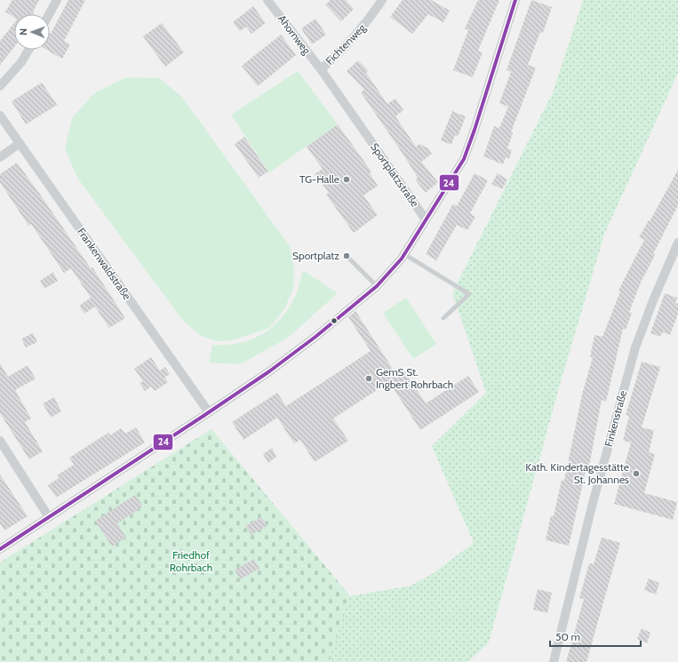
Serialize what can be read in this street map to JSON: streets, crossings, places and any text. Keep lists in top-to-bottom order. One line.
{"streets":{"street":["Ahornweg","Fichtenweg","Sportplatzstraße","Frankenwaldstraße","Finkenstraße"]},"crossings":[["Ahornweg","Fichtenweg"],["Ahornweg","Sportplatzstraße"],["Fichtenweg","Sportplatzstraße"]],"parks":["Friedhof Rohrbach"],"places":["TG-Halle","Sportplatz","GemS St. Ingbert Rohrbach","Kath. Kindertagesstätte St. Johannes"],"lines":["transit line 24"],"scale_bar":"50 m","north":"left"}
